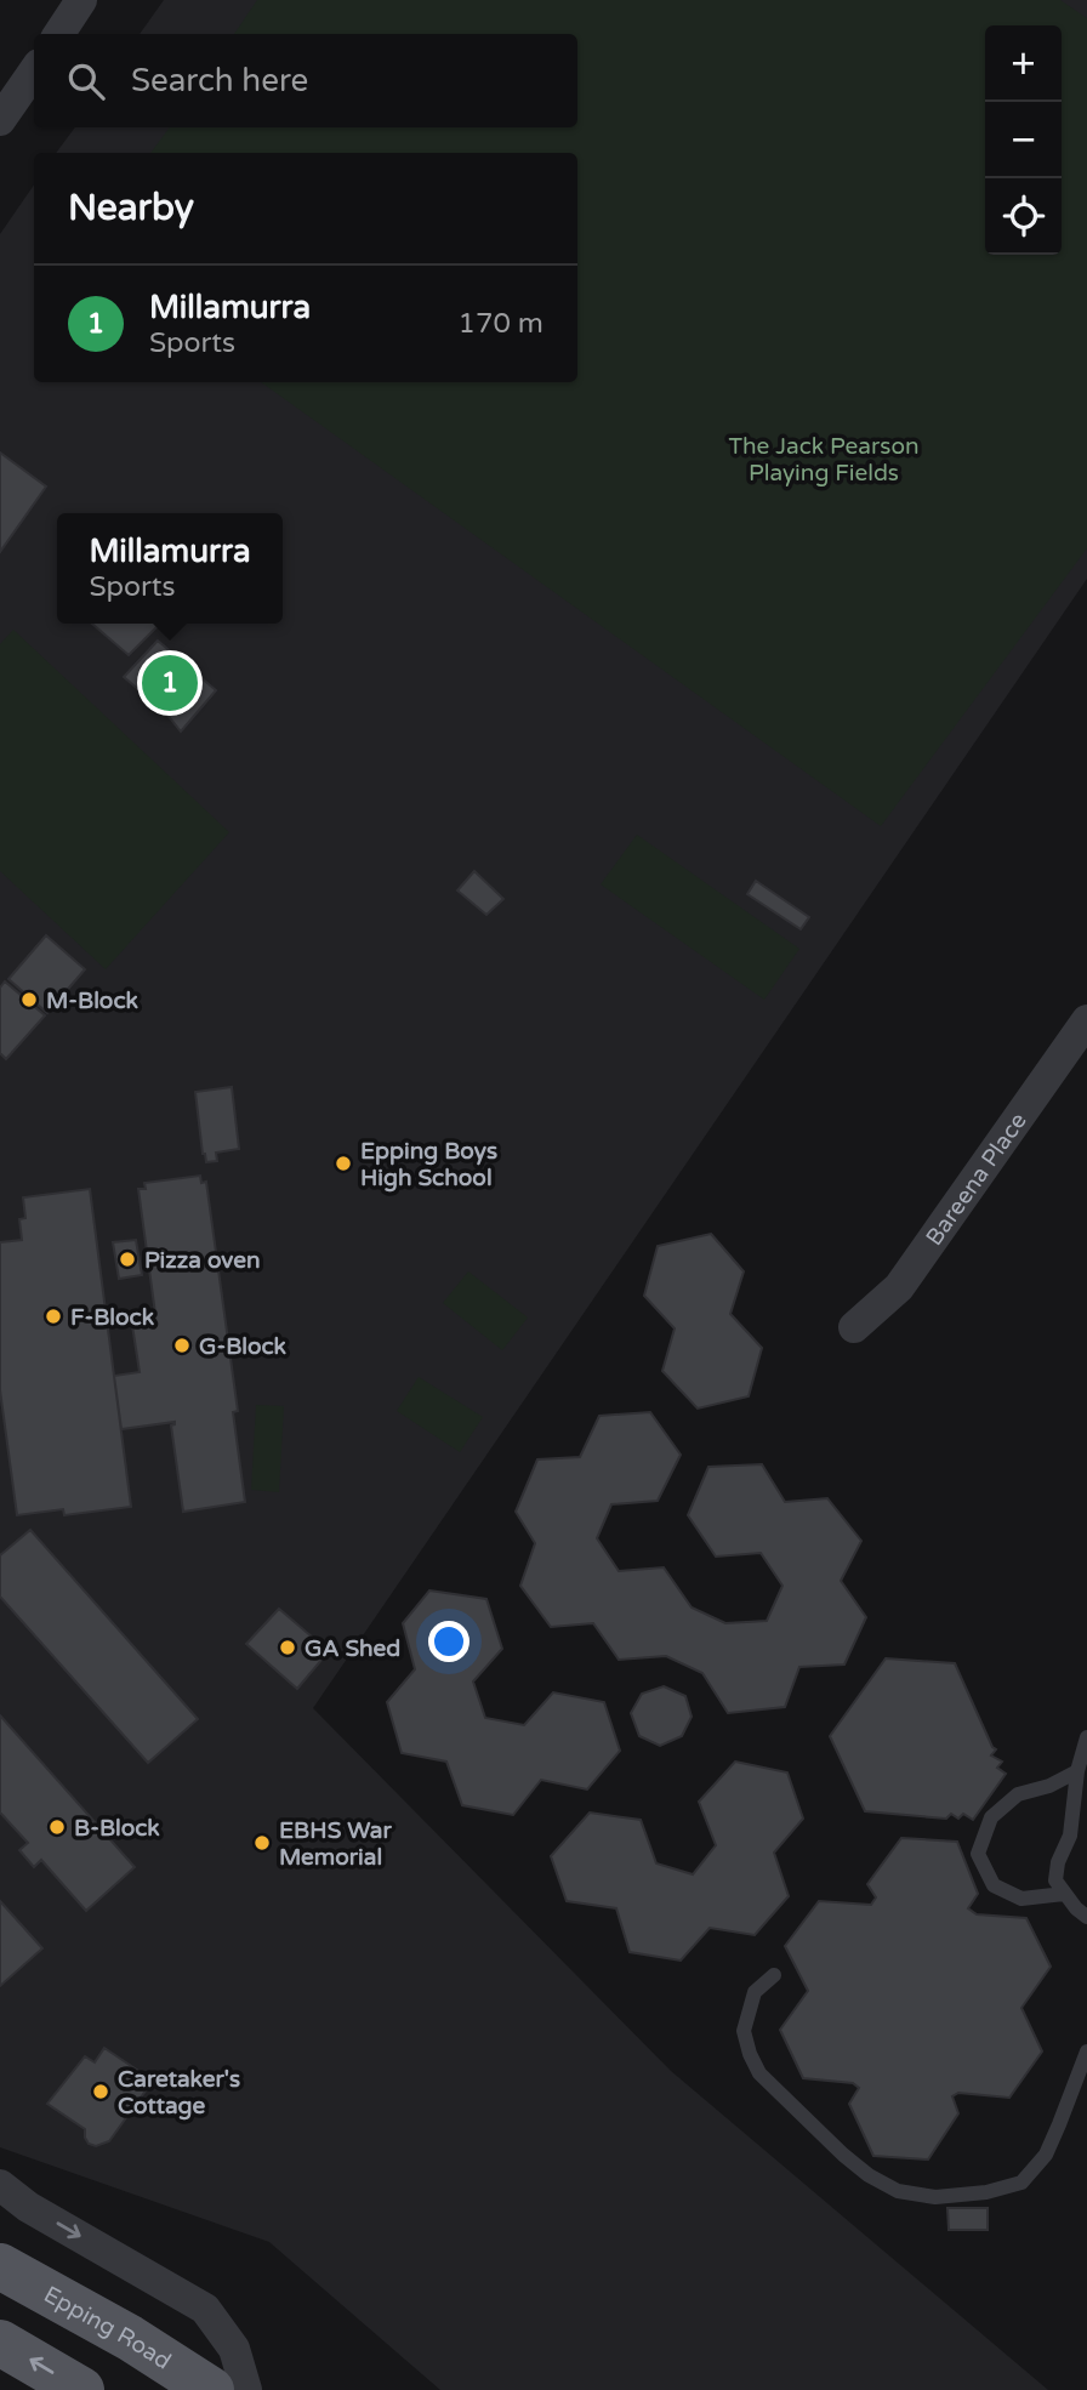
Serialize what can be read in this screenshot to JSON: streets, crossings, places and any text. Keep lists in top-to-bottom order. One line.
{"streets":{"main road":["Epping Road"],"street":["Bareena Place"]},"parks":["The Jack Pearson Playing Fields"],"places":["M-Block","Epping Boys High School","Pizza oven","F-Block","G-Block","GA Shed","B-Block","EBHS War Memorial","Caretaker's Cottage"],"page":{"map_buttons":["+","−"],"search":"Search here","heading":"Nearby","list":[{"mark":"1","name":"Millamurra","note":"Sports","value":"170 m"}],"popup":["Millamurra","Sports"],"pins":"1"}}
